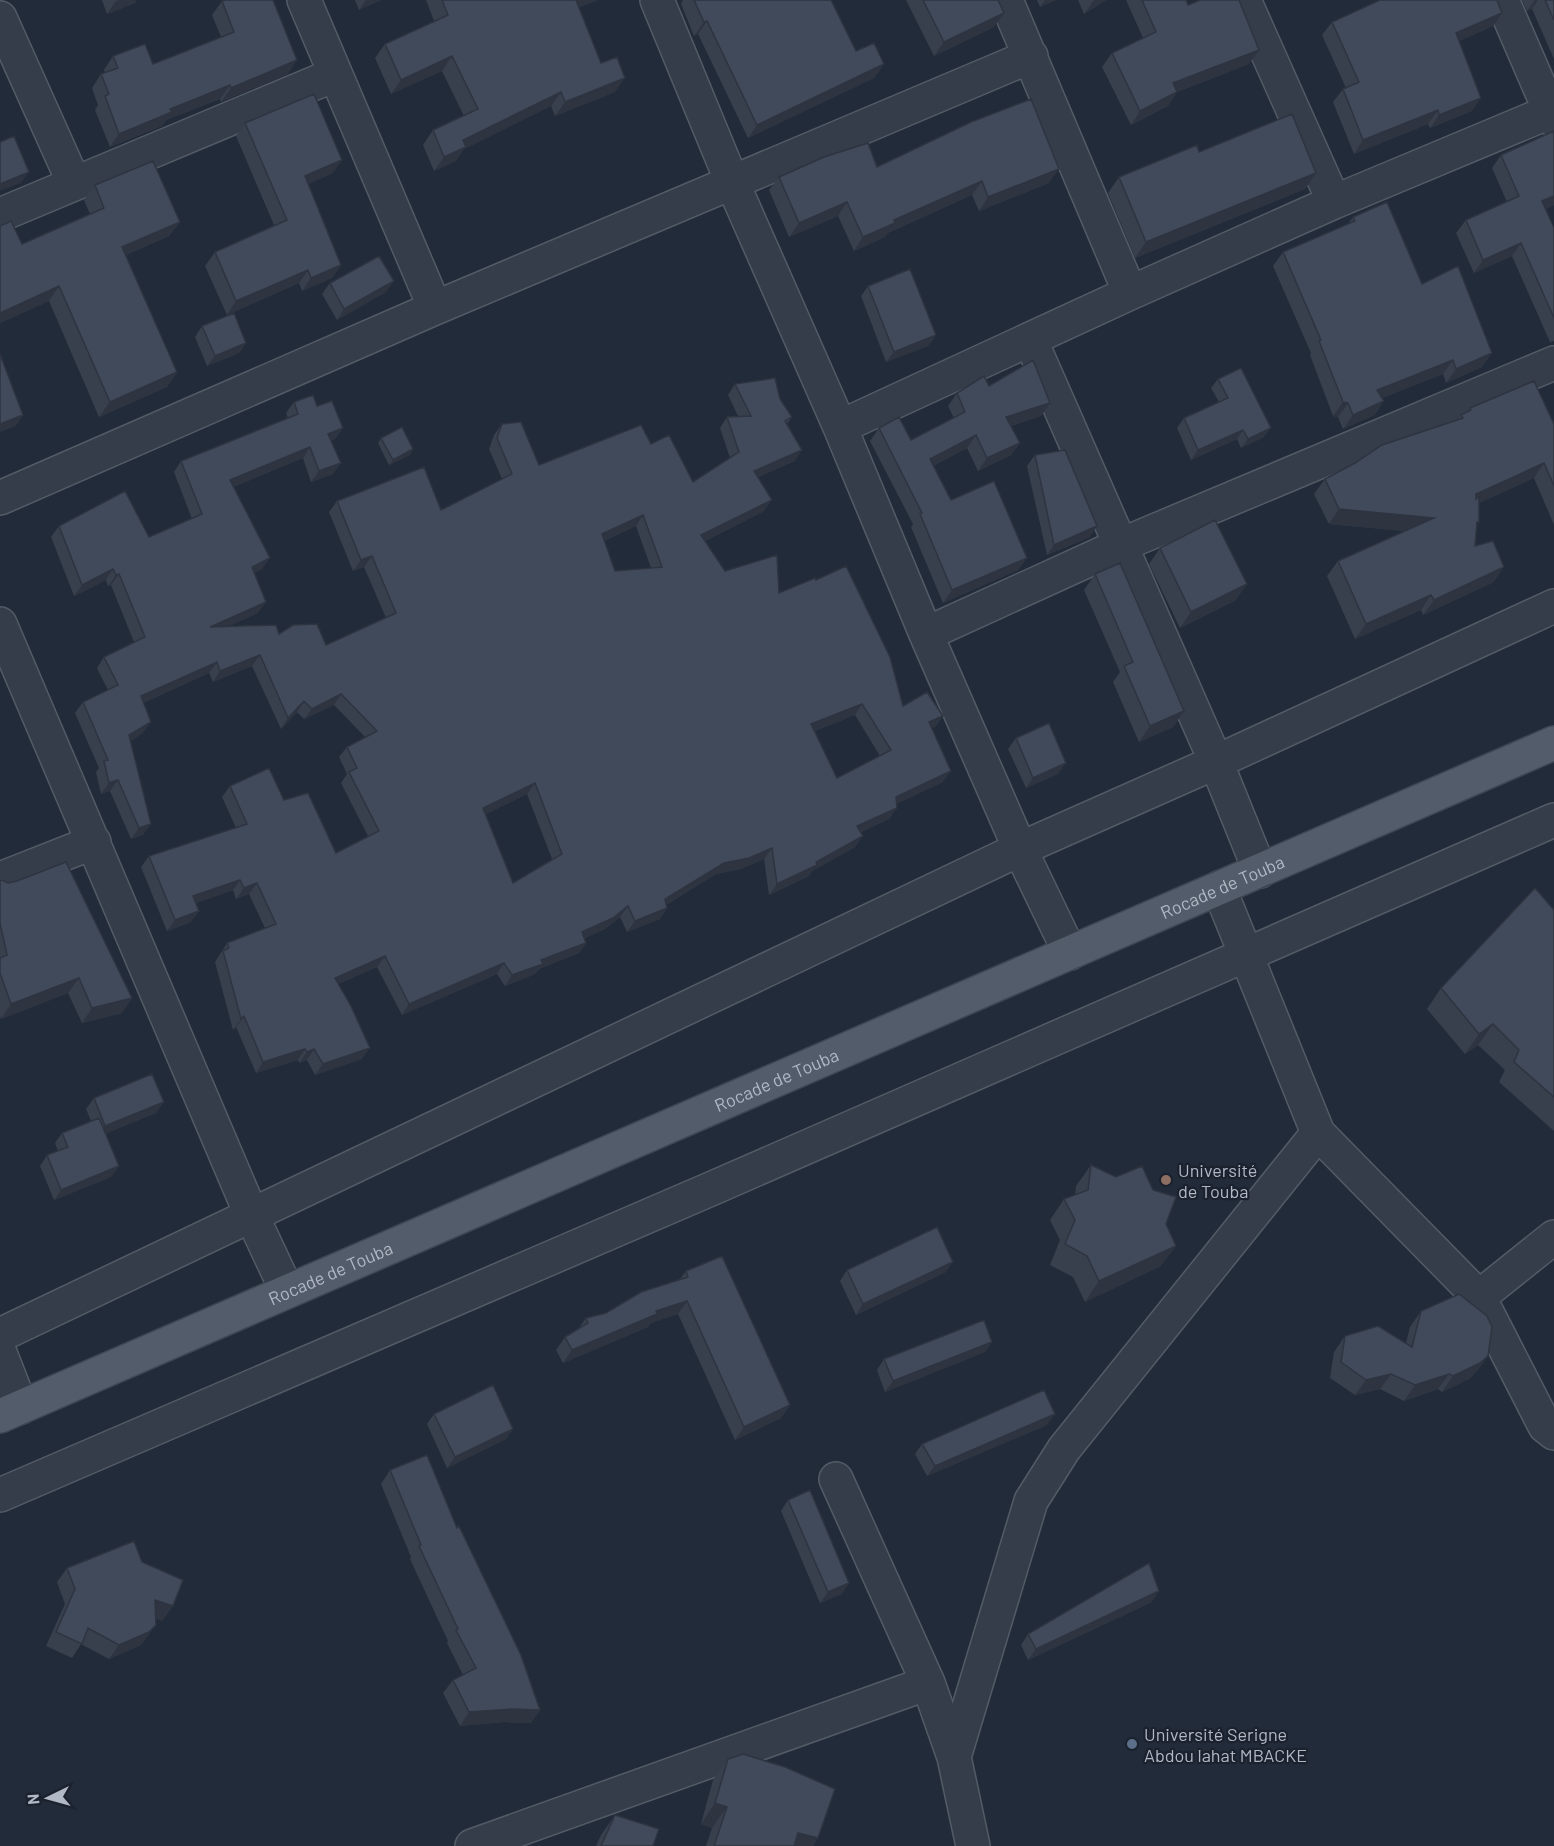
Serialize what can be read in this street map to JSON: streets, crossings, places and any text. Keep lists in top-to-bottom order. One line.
{"streets":{"main road":["Rocade de Touba"]},"places":["Université de Touba","Université Serigne Abdou lahat MBACKE"],"north":"left"}
